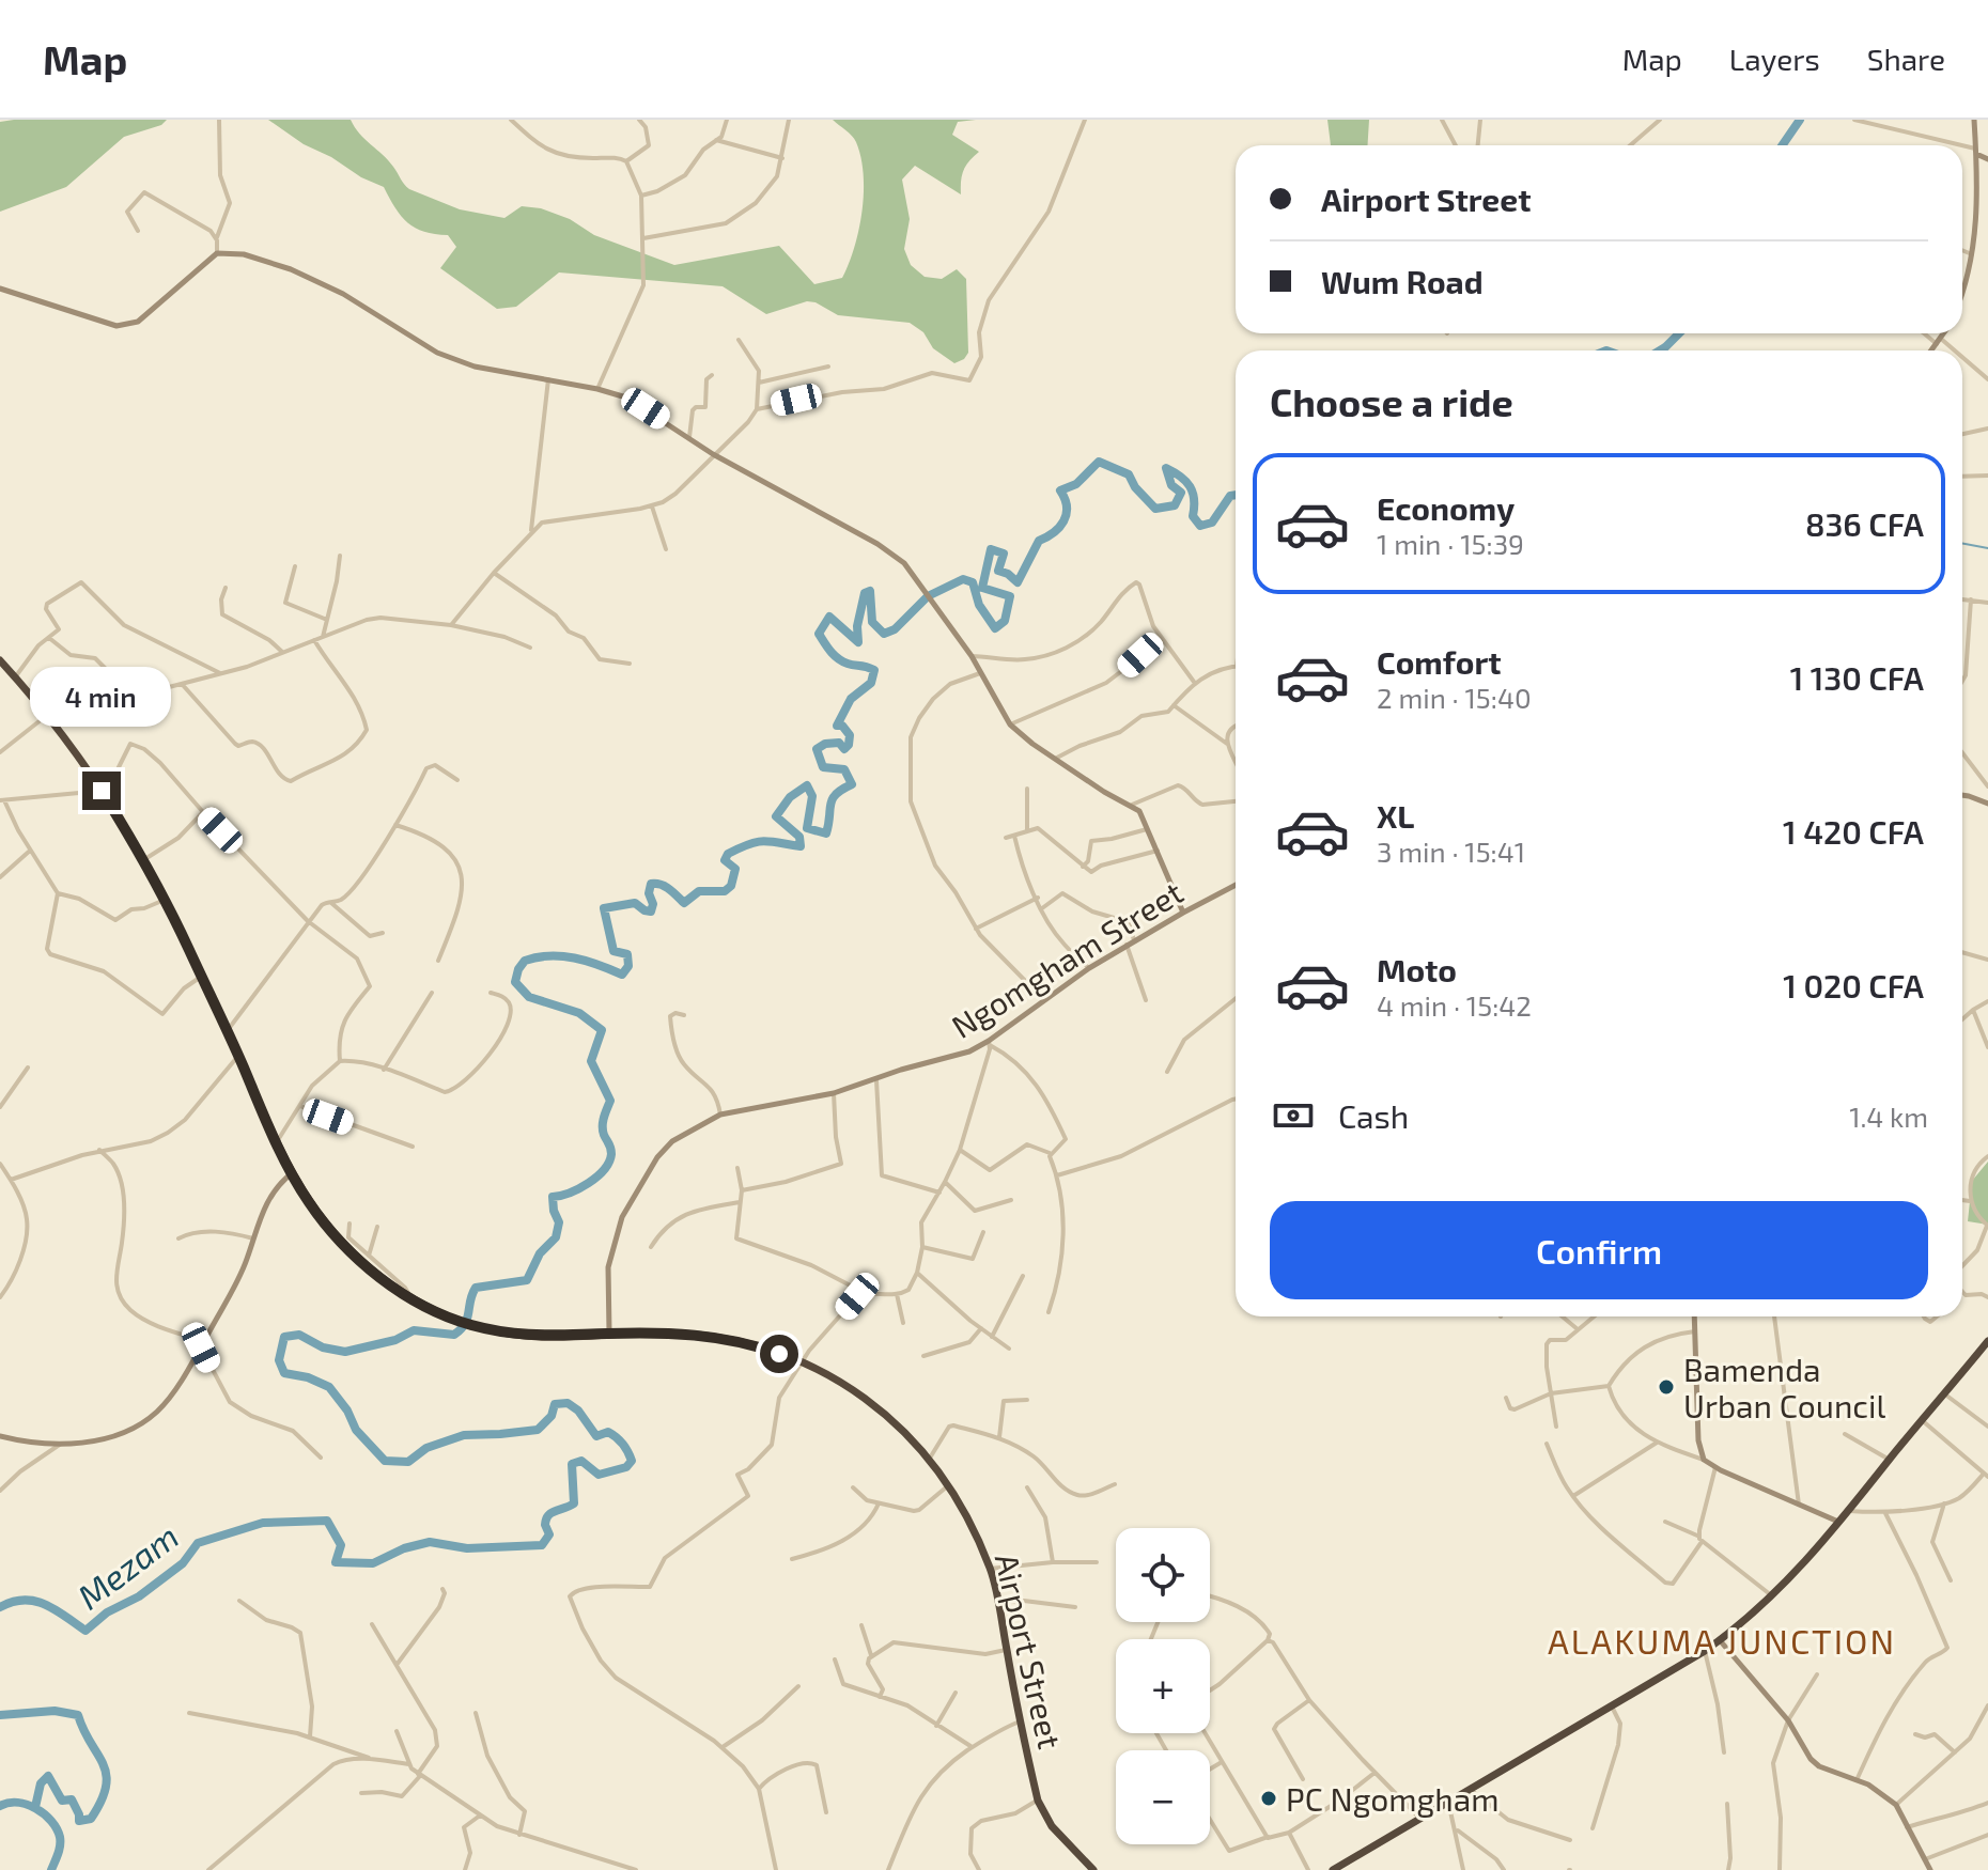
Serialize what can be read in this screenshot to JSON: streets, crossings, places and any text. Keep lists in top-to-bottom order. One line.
{"streets":{"highway":["Airport Street"],"street":["Ngomgham Street"]},"crossings":[["Ngomgham Street","Airport Street"]],"districts":["ALAKUMA JUNCTION"],"water":["Mezam"],"places":["Bamenda Urban Council","PC Ngomgham"],"page":{"header":"Map","nav":["Map","Layers","Share"],"banner":["Airport Street","Wum Road"],"heading":"Choose a ride","list":[{"name":"Economy","note":"1 min · 15:39","value":"836 CFA"},{"name":"Comfort","note":"2 min · 15:40","value":"1 130 CFA"},{"name":"XL","note":"3 min · 15:41","value":"1 420 CFA"},{"name":"Moto","note":"4 min · 15:42","value":"1 020 CFA"}],"bubble":"4 min","pay":["Cash","1.4 km"],"buttons":"Confirm","map_buttons":["+","−"]}}
